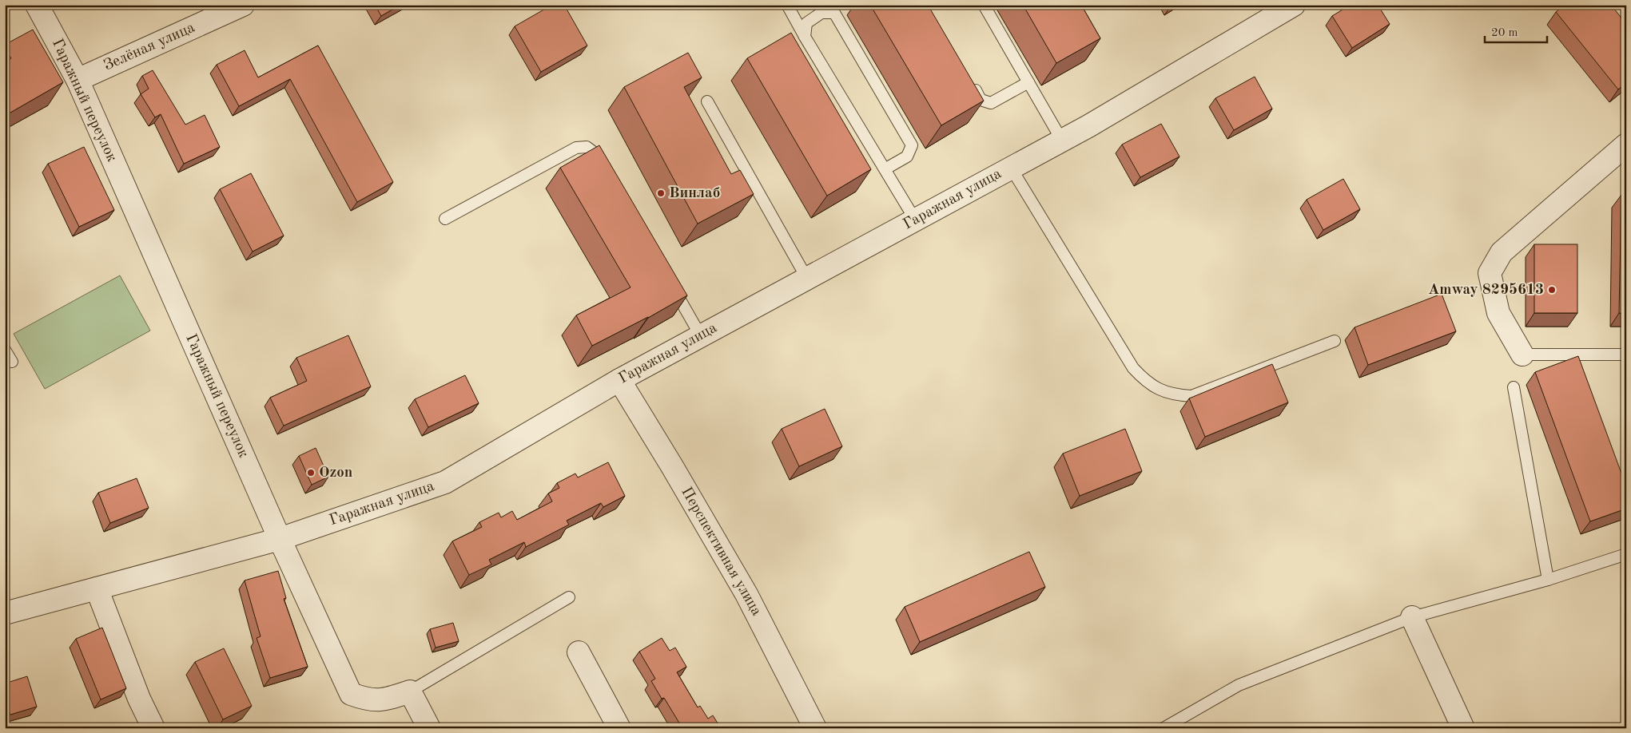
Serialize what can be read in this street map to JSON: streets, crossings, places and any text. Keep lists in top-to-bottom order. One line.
{"streets":{"street":["Зелёная улица","Гаражный переулок","Гаражная улица","Перспективная улица"]},"crossings":[["Зелёная улица","Гаражный переулок"],["Гаражный переулок","Гаражная улица"],["Гаражная улица","Перспективная улица"]],"places":["Винлаб","Amway 8295613","Ozon"],"scale_bar":"20 m"}
